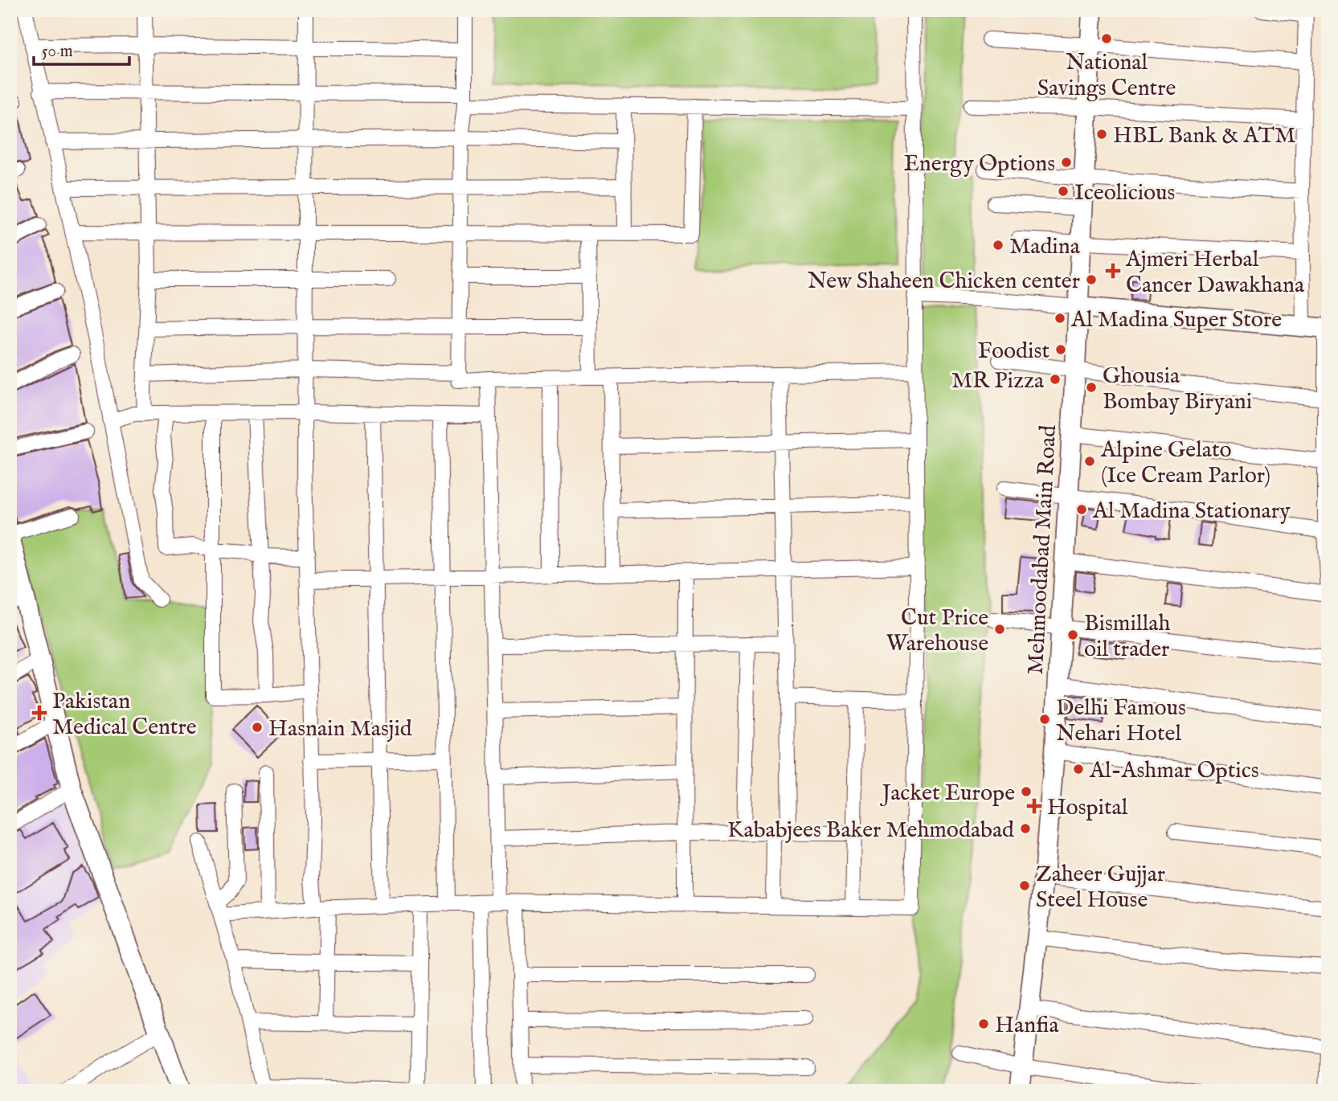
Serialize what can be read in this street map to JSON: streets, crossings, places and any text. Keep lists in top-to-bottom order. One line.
{"streets":{"main road":["Mehmoodabad Main Road"]},"places":{"other":["National Savings Centre","HBL Bank & ATM","Energy Options","Iceolicious","Madina","New Shaheen Chicken center","Al Madina Super Store","Foodist","MR Pizza","Ghousia Bombay Biryani","Alpine Gelato (Ice Cream Parlor)","Al Madina Stationary","Cut Price Warehouse","Bismillah oil trader","Delhi Famous Nehari Hotel","Hasnain Masjid","Al-Ashmar Optics","Jacket Europe","Kababjees Baker Mehmodabad","Zaheer Gujjar Steel House","Hanfia"],"health":["Ajmeri Herbal Cancer Dawakhana","Pakistan Medical Centre","Hospital"]},"scale_bar":"50 m"}
